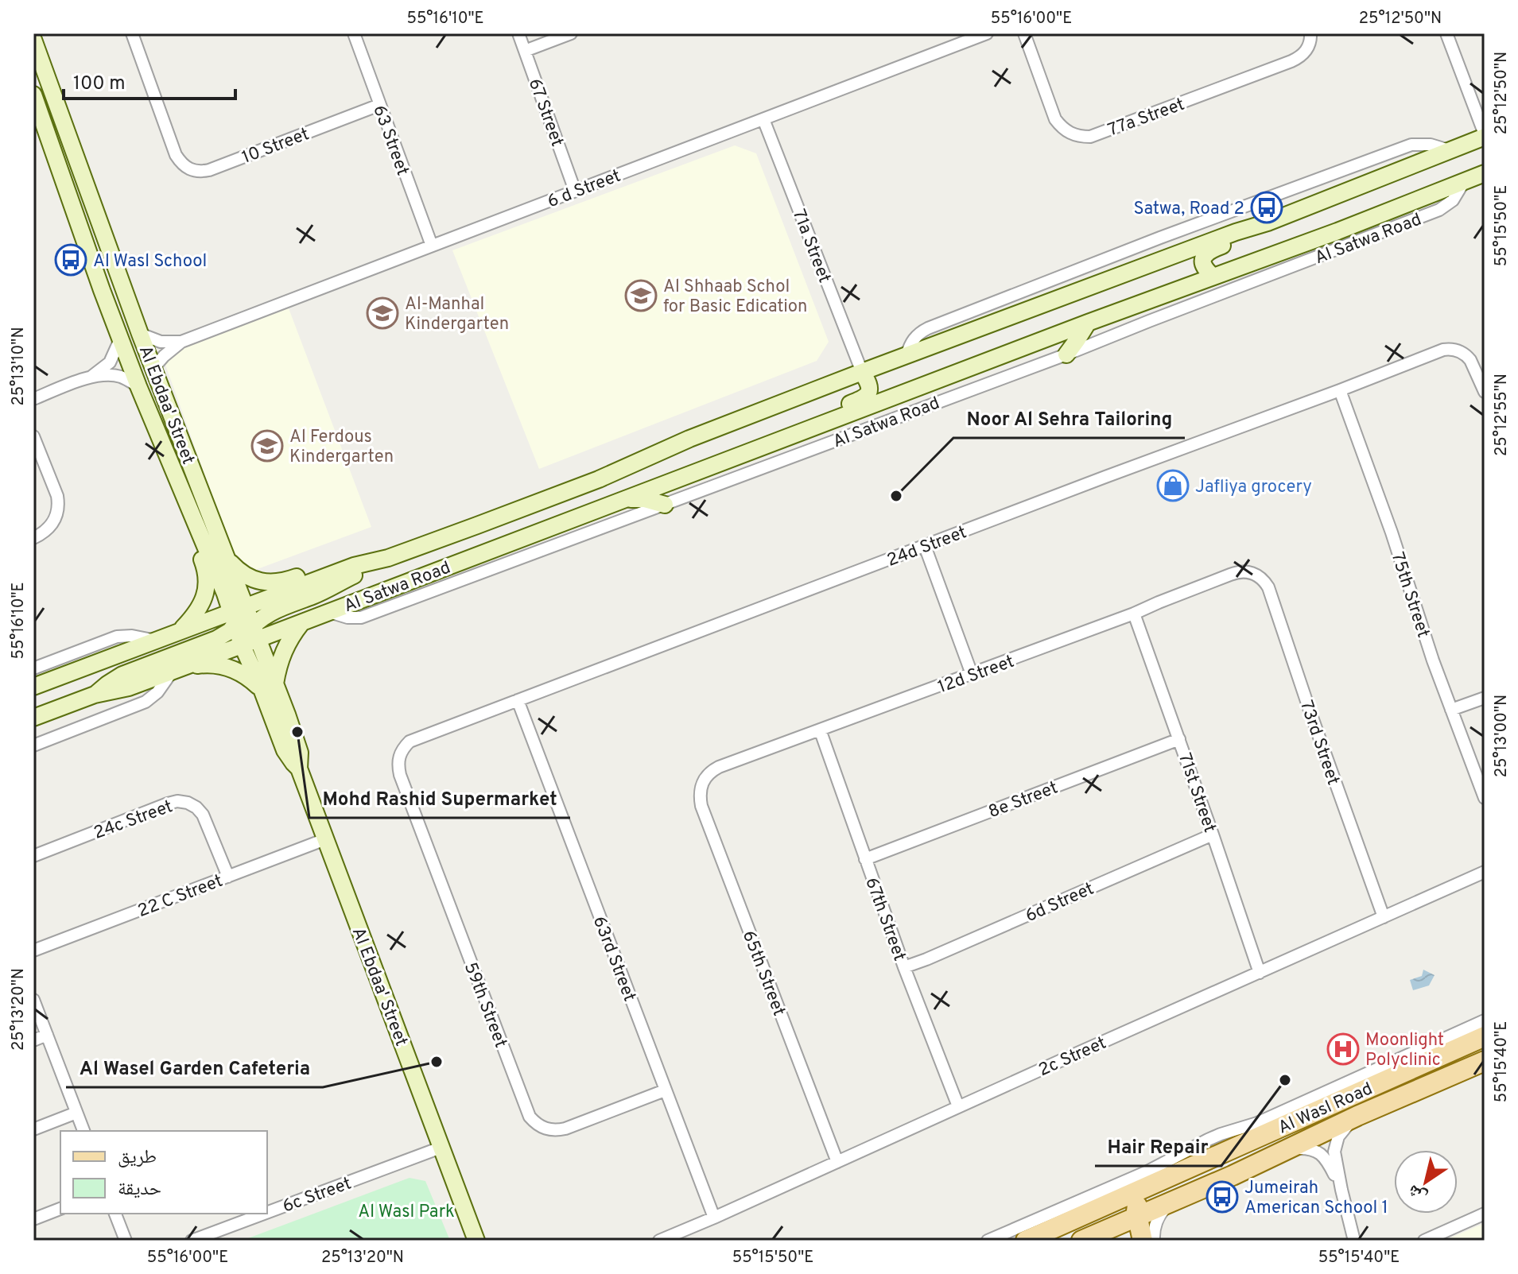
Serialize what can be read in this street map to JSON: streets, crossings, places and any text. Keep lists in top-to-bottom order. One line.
{"streets":{"main road":["Al Satwa Road","Al Ebdaa' Street","Al Wasl Road"],"street":["67 Street","77a Street","63 Street","10 Street","6 d Street","71a Street","24d Street","75th Street","12d Street","73rd Street","71st Street","8e Street","24c Street","22 C Street","6d Street","67th Street","63rd Street","65th Street","59th Street","2c Street","6c Street"]},"crossings":[["67 Street","6 d Street"],["63 Street","10 Street"],["63 Street","6 d Street"],["6 d Street","71a Street"],["6 d Street","Al Ebdaa' Street"],["Al Satwa Road","71a Street"],["Al Satwa Road","Al Ebdaa' Street"],["Al Ebdaa' Street","22 C Street"],["Al Ebdaa' Street","6c Street"],["24d Street","75th Street"],["24d Street","63rd Street"],["24d Street","59th Street"],["12d Street","73rd Street"],["12d Street","71st Street"],["12d Street","67th Street"],["12d Street","65th Street"],["73rd Street","2c Street"],["71st Street","8e Street"],["71st Street","6d Street"],["71st Street","2c Street"],["8e Street","67th Street"],["24c Street","22 C Street"],["6d Street","67th Street"],["67th Street","2c Street"],["63rd Street","59th Street"],["63rd Street","2c Street"],["65th Street","2c Street"]],"parks":["Al Wasl Park"],"places":{"bus stop":["Satwa, Road 2","Al Wasl School","Jumeirah American School 1"],"school or university":["Al Shhaab Schol for Basic Edication","Al-Manhal Kindergarten","Al Ferdous Kindergarten"],"shop":["Jafliya grocery"],"other":["Noor Al Sehra Tailoring","Mohd Rashid Supermarket","Al Wasel Garden Cafeteria","Hair Repair"],"hospital":["Moonlight Polyclinic"]},"legend":["طريق","حديقة"],"scale_bar":"100 m","north":"bottom left","coordinates":["55°16'10\"E","55°16'00\"E","25°12'50\"N","55°15'50\"E","25°13'10\"N","25°12'55\"N","25°13'00\"N","25°13'20\"N","55°15'40\"E"]}
